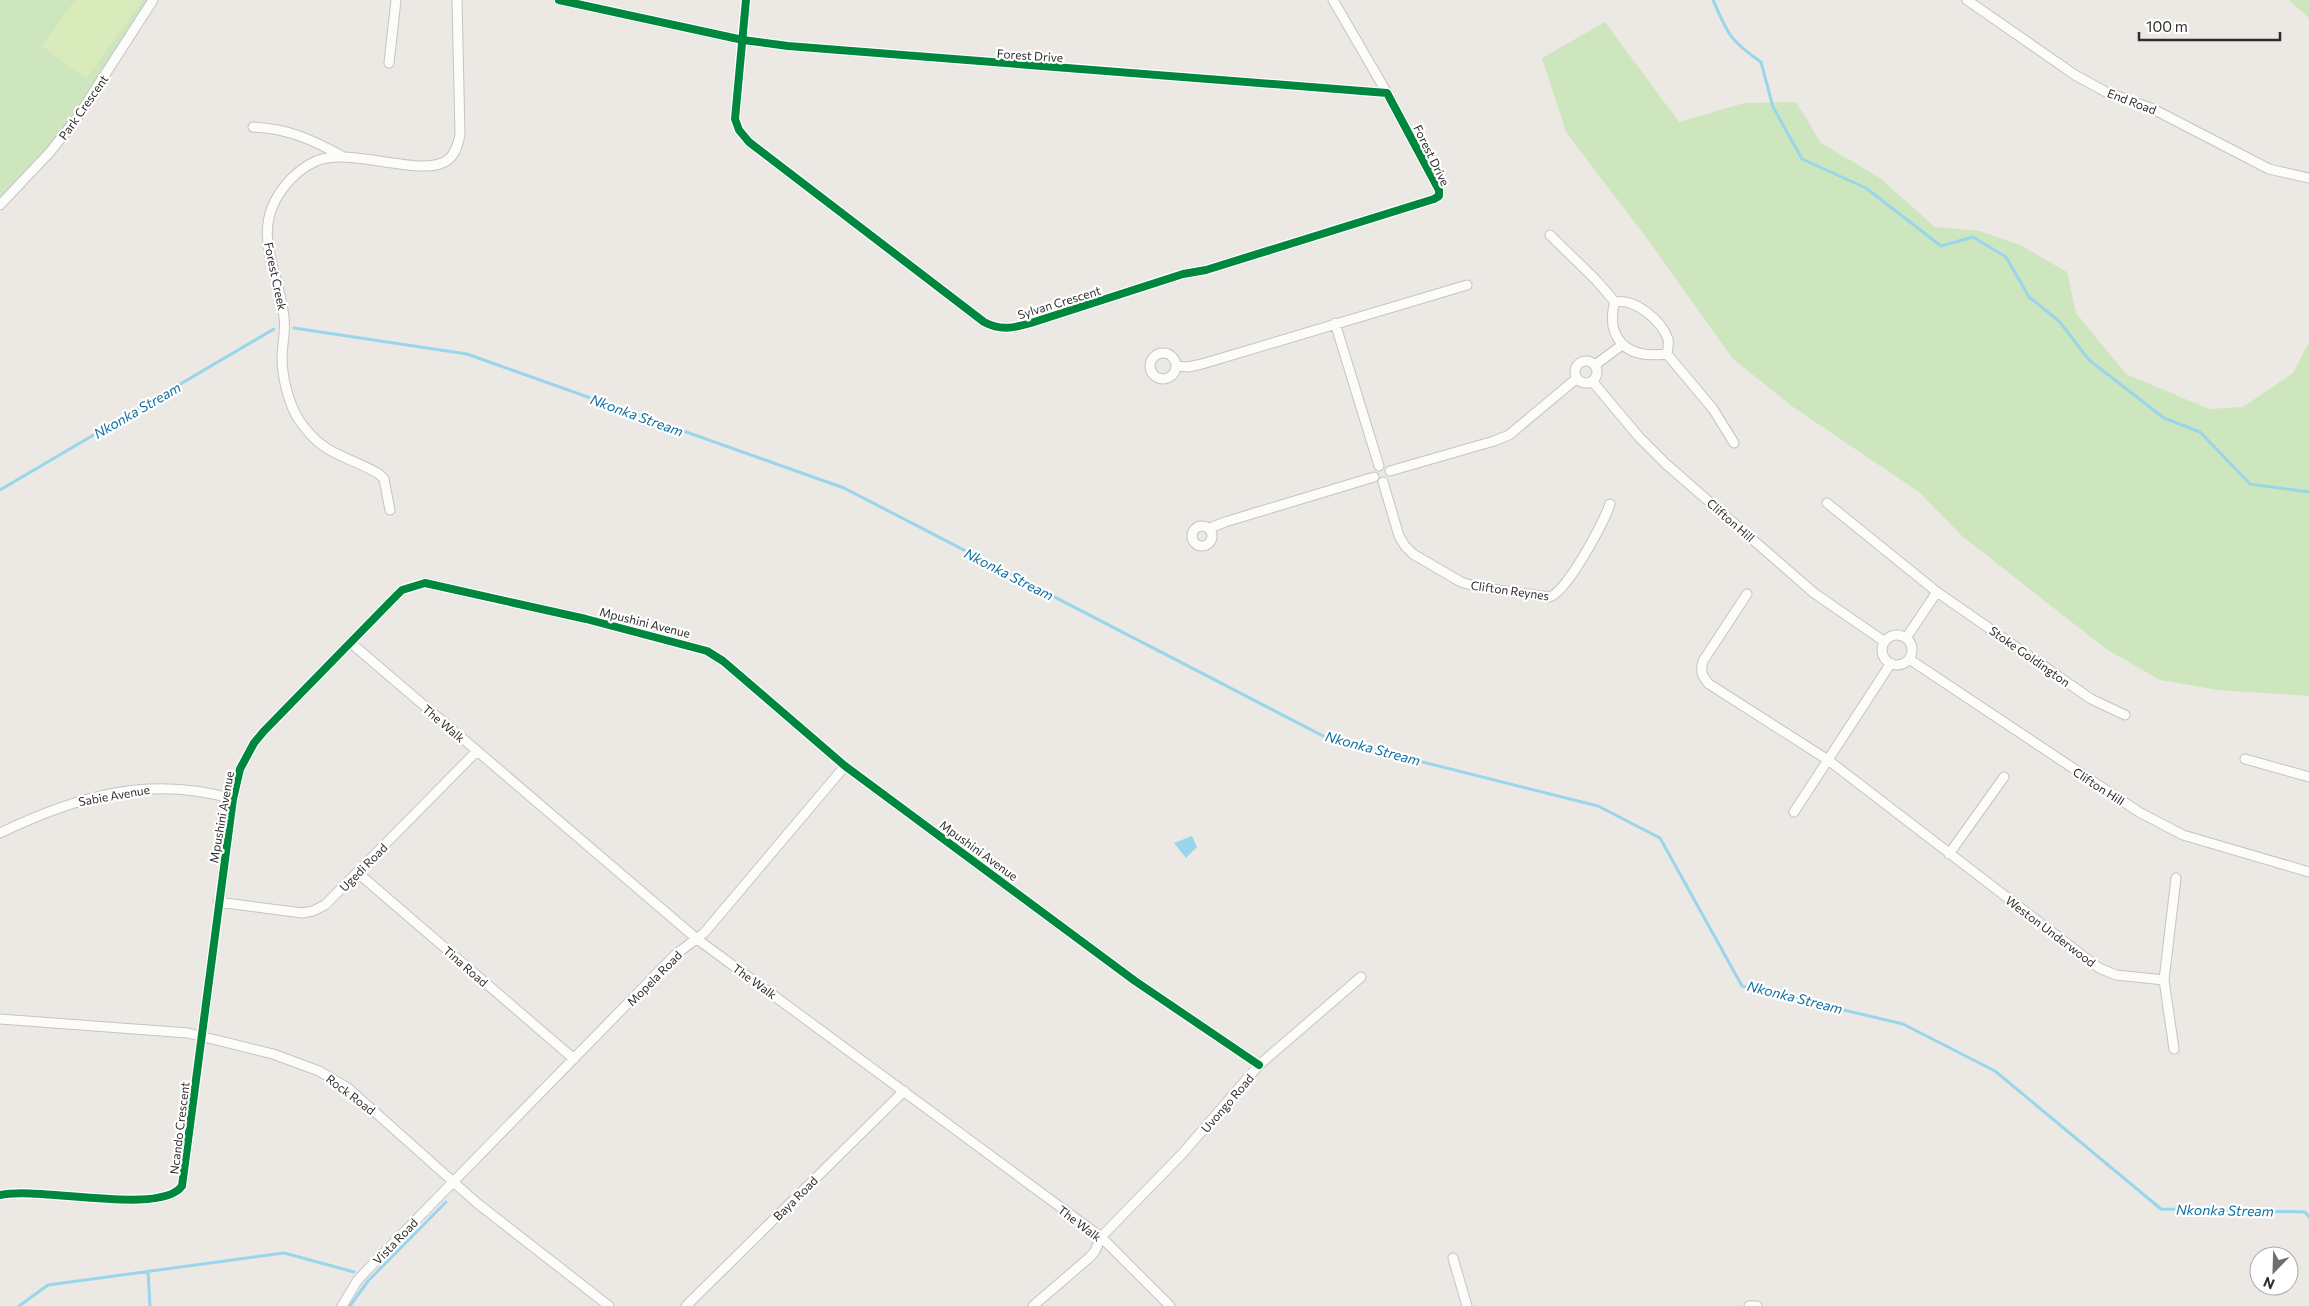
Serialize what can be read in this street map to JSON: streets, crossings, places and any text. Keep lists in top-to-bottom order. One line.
{"streets":{"street":["Forest Drive","End Road","Park Crescent","Forest Creek","Sylvan Crescent","Clifton Hill","Clifton Reynes","Mpushini Avenue","Stoke Goldington","The Walk","Sabie Avenue","Ugedi Road","Weston Underwood","Tina Road","Mopela Road","Rock Road","Uvongo Road","Ncando Crescent","Baya Road","Vista Road"]},"crossings":[["Forest Drive","Sylvan Crescent"],["Mpushini Avenue","The Walk"],["Mpushini Avenue","Sabie Avenue"],["Mpushini Avenue","Ugedi Road"],["Mpushini Avenue","Mopela Road"],["Mpushini Avenue","Rock Road"],["Mpushini Avenue","Uvongo Road"],["Mpushini Avenue","Ncando Crescent"],["The Walk","Ugedi Road"],["The Walk","Mopela Road"],["The Walk","Uvongo Road"],["The Walk","Baya Road"],["Ugedi Road","Tina Road"],["Tina Road","Mopela Road"],["Mopela Road","Rock Road"],["Mopela Road","Vista Road"],["Rock Road","Ncando Crescent"],["Rock Road","Vista Road"]],"water":["Nkonka Stream"],"scale_bar":"100 m","north":"bottom left"}
